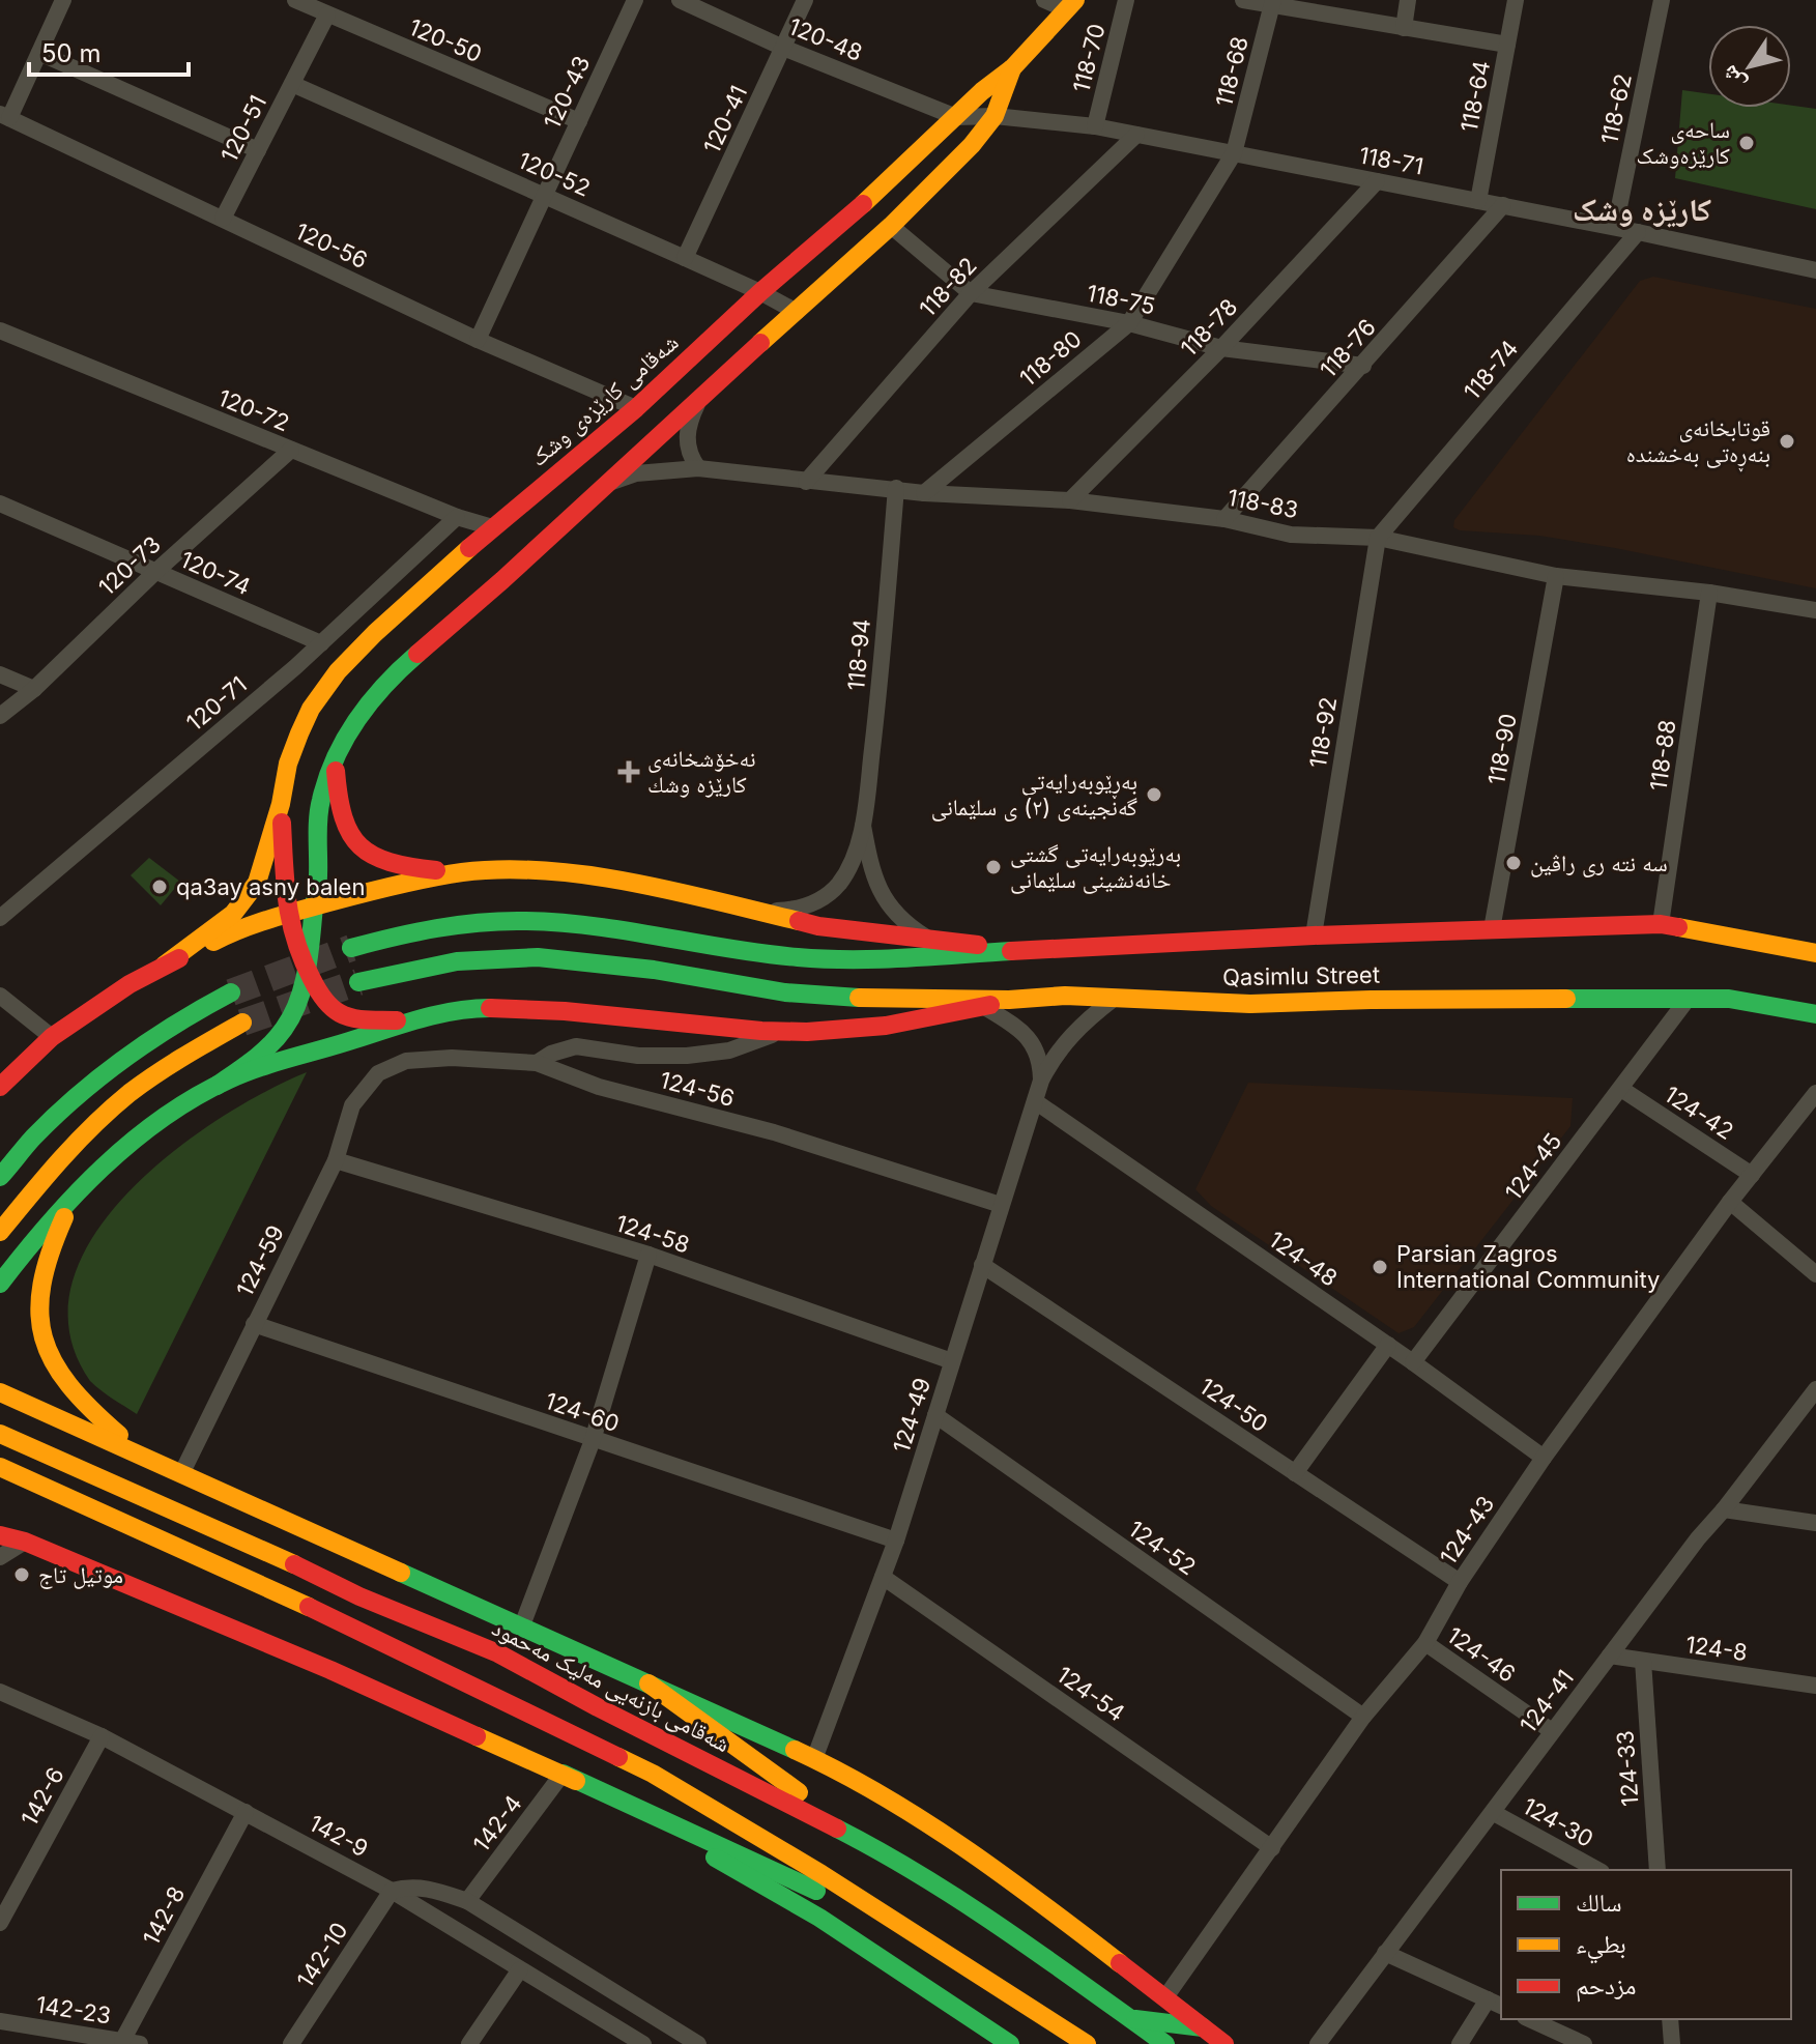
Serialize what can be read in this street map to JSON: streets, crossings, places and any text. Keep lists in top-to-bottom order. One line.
{"streets":{"main road":["شەقامی کارێزەی وشک","Qasimlu Street","شەقامی بازنەیی مەلیک مەحمود"],"street":["120-48","120-50","118-70","118-68","120-43","118-64","118-62","120-41","120-51","118-71","120-52","120-56","118-82","118-75","118-78","118-76","118-80","118-74","120-72","118-83","120-73","120-74","118-94","120-71","118-92","118-90","118-88","124-56","124-42","124-45","124-58","124-48","124-59","124-50","124-60","124-49","124-43","124-52","124-8","124-46","124-54","124-41","124-33","142-6","124-30","142-4","142-9","142-8","142-10","142-23"]},"crossings":[["120-48","120-41"],["120-48","118-71"],["120-48","شەقامی کارێزەی وشک"],["120-50","120-43"],["120-50","120-51"],["118-70","118-71"],["118-68","118-71"],["118-68","118-80"],["120-43","120-52"],["120-43","120-56"],["118-64","118-71"],["118-62","118-71"],["120-41","120-52"],["120-51","120-52"],["120-51","120-56"],["118-71","118-82"],["118-71","118-78"],["118-71","118-76"],["118-71","118-80"],["118-71","118-74"],["118-71","شەقامی کارێزەی وشک"],["120-52","شەقامی کارێزەی وشک"],["120-56","شەقامی کارێزەی وشک"],["118-82","118-75"],["118-82","118-83"],["118-75","118-78"],["118-75","118-76"],["118-75","118-80"],["118-75","شەقامی کارێزەی وشک"],["118-78","118-83"],["118-76","118-83"],["118-80","118-83"],["118-74","118-83"],["118-74","118-92"],["شەقامی کارێزەی وشک","120-72"],["شەقامی کارێزەی وشک","118-83"],["120-72","120-73"],["120-72","120-71"],["118-83","118-94"],["118-83","118-92"],["118-83","118-90"],["118-83","118-88"],["120-73","120-74"],["120-74","120-71"],["118-92","Qasimlu Street"],["118-90","Qasimlu Street"],["118-88","Qasimlu Street"],["Qasimlu Street","124-45"],["Qasimlu Street","124-49"],["124-56","124-59"],["124-56","124-49"],["124-42","124-45"],["124-42","124-43"],["124-45","124-48"],["124-58","124-59"],["124-58","124-49"],["124-48","124-49"],["124-48","124-43"],["124-59","124-60"],["124-50","124-49"],["124-50","124-43"],["124-60","124-49"],["124-49","124-52"],["124-49","124-54"],["124-43","124-52"],["124-43","124-46"],["124-43","124-54"],["124-8","124-41"],["124-8","124-33"],["124-46","124-41"],["124-41","124-30"],["142-6","142-9"],["142-9","142-8"],["142-9","142-10"],["142-8","142-23"]],"districts":["کارێزە وشک"],"places":{"other":["ساحه‌ی کارێزه‌وشک","قوتابخانەی بنەڕەتی بەخشندە","بەڕێوبەرایەتی گەنجینەی (۲) ی سلێمانی","سه نته رى راڤين","بەرێوبەرایەتی گشتی خانەنشینی سلێمانی","qa3ay asny balen","Parsian Zagros International Community","موتيل تاج"],"health":["نەخۆشخانەی کارێزە وشك"]},"legend":["سالك","بطيء","مزدحم"],"scale_bar":"50 m","north":"bottom left"}
